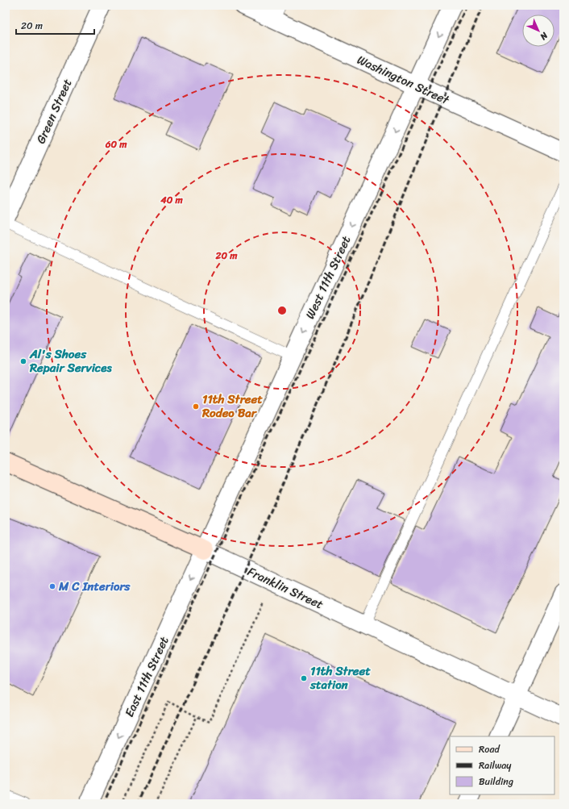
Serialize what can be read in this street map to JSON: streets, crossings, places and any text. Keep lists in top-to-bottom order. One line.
{"streets":{"main road":["Franklin Street"],"street":["Washington Street","Green Street","West 11th Street","East 11th Street"]},"crossings":[["Washington Street","West 11th Street"],["West 11th Street","Franklin Street"],["West 11th Street","East 11th Street"],["Franklin Street","East 11th Street"]],"one_way":["West 11th Street","East 11th Street"],"places":["Al's Shoes Repair Services","11th Street Rodeo Bar","M C Interiors","11th Street station"],"legend":["Road","Railway","Building"],"scale_bar":"20 m","north":"bottom right","rings":["60 m","40 m","20 m"]}
